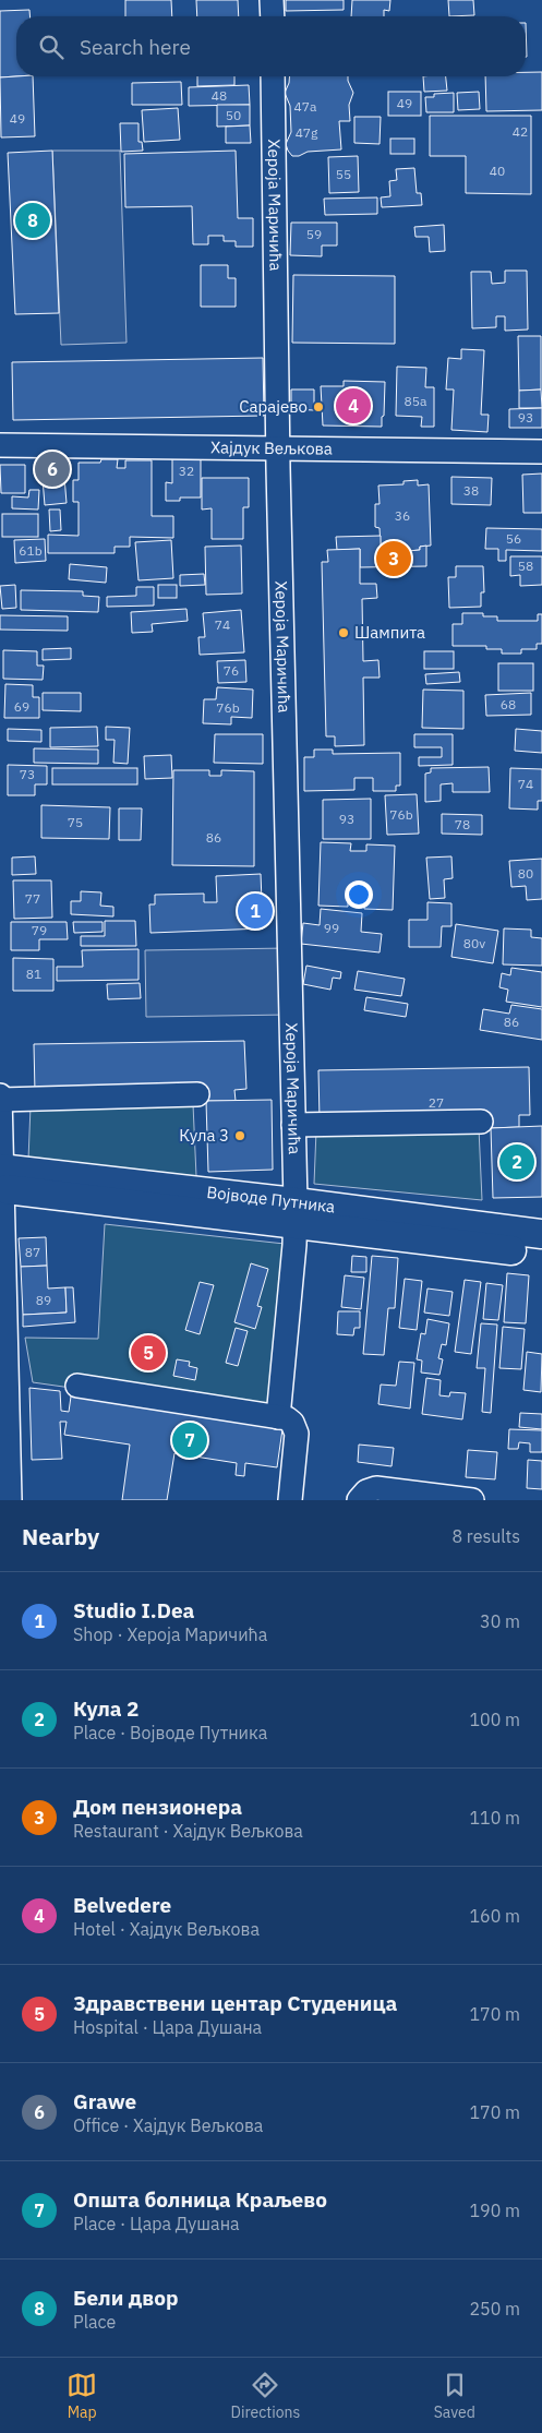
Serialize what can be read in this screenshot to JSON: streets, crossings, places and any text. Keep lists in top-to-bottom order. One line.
{"streets":{"main road":["Војводе Путника"],"street":["Хероја Маричића","Хајдук Вељкова"]},"crossings":[["Хероја Маричића","Хајдук Вељкова"],["Хероја Маричића","Војводе Путника"]],"places":["Сарајево","Шампита","Кула 3"],"house_numbers":["48","49","47a","50","49","42","47g","40","55","59","85a","93","32","38","36","56","61b","58","74","76","68","69","76b","73","74","76b","93","75","78","86","80","77","99","79","80v","81","86","27","87","89"],"page":{"search":"Search here","pins":["8","4","6","3","1","2","5","7"],"heading":["Nearby","8 results"],"list":[{"mark":"1","name":"Studio I.Dea","note":"Shop · Хероја Маричића","value":"30 m"},{"mark":"2","name":"Кула 2","note":"Place · Војводе Путника","value":"100 m"},{"mark":"3","name":"Дом пензионера","note":"Restaurant · Хајдук Вељкова","value":"110 m"},{"mark":"4","name":"Belvedere","note":"Hotel · Хајдук Вељкова","value":"160 m"},{"mark":"5","name":"Здравствени центар Студеница","note":"Hospital · Цара Душана","value":"170 m"},{"mark":"6","name":"Grawe","note":"Office · Хајдук Вељкова","value":"170 m"},{"mark":"7","name":"Општа болница Краљево","note":"Place · Цара Душана","value":"190 m"},{"mark":"8","name":"Бели двор","note":"Place","value":"250 m"}],"nav":["Map","Directions","Saved"]}}
